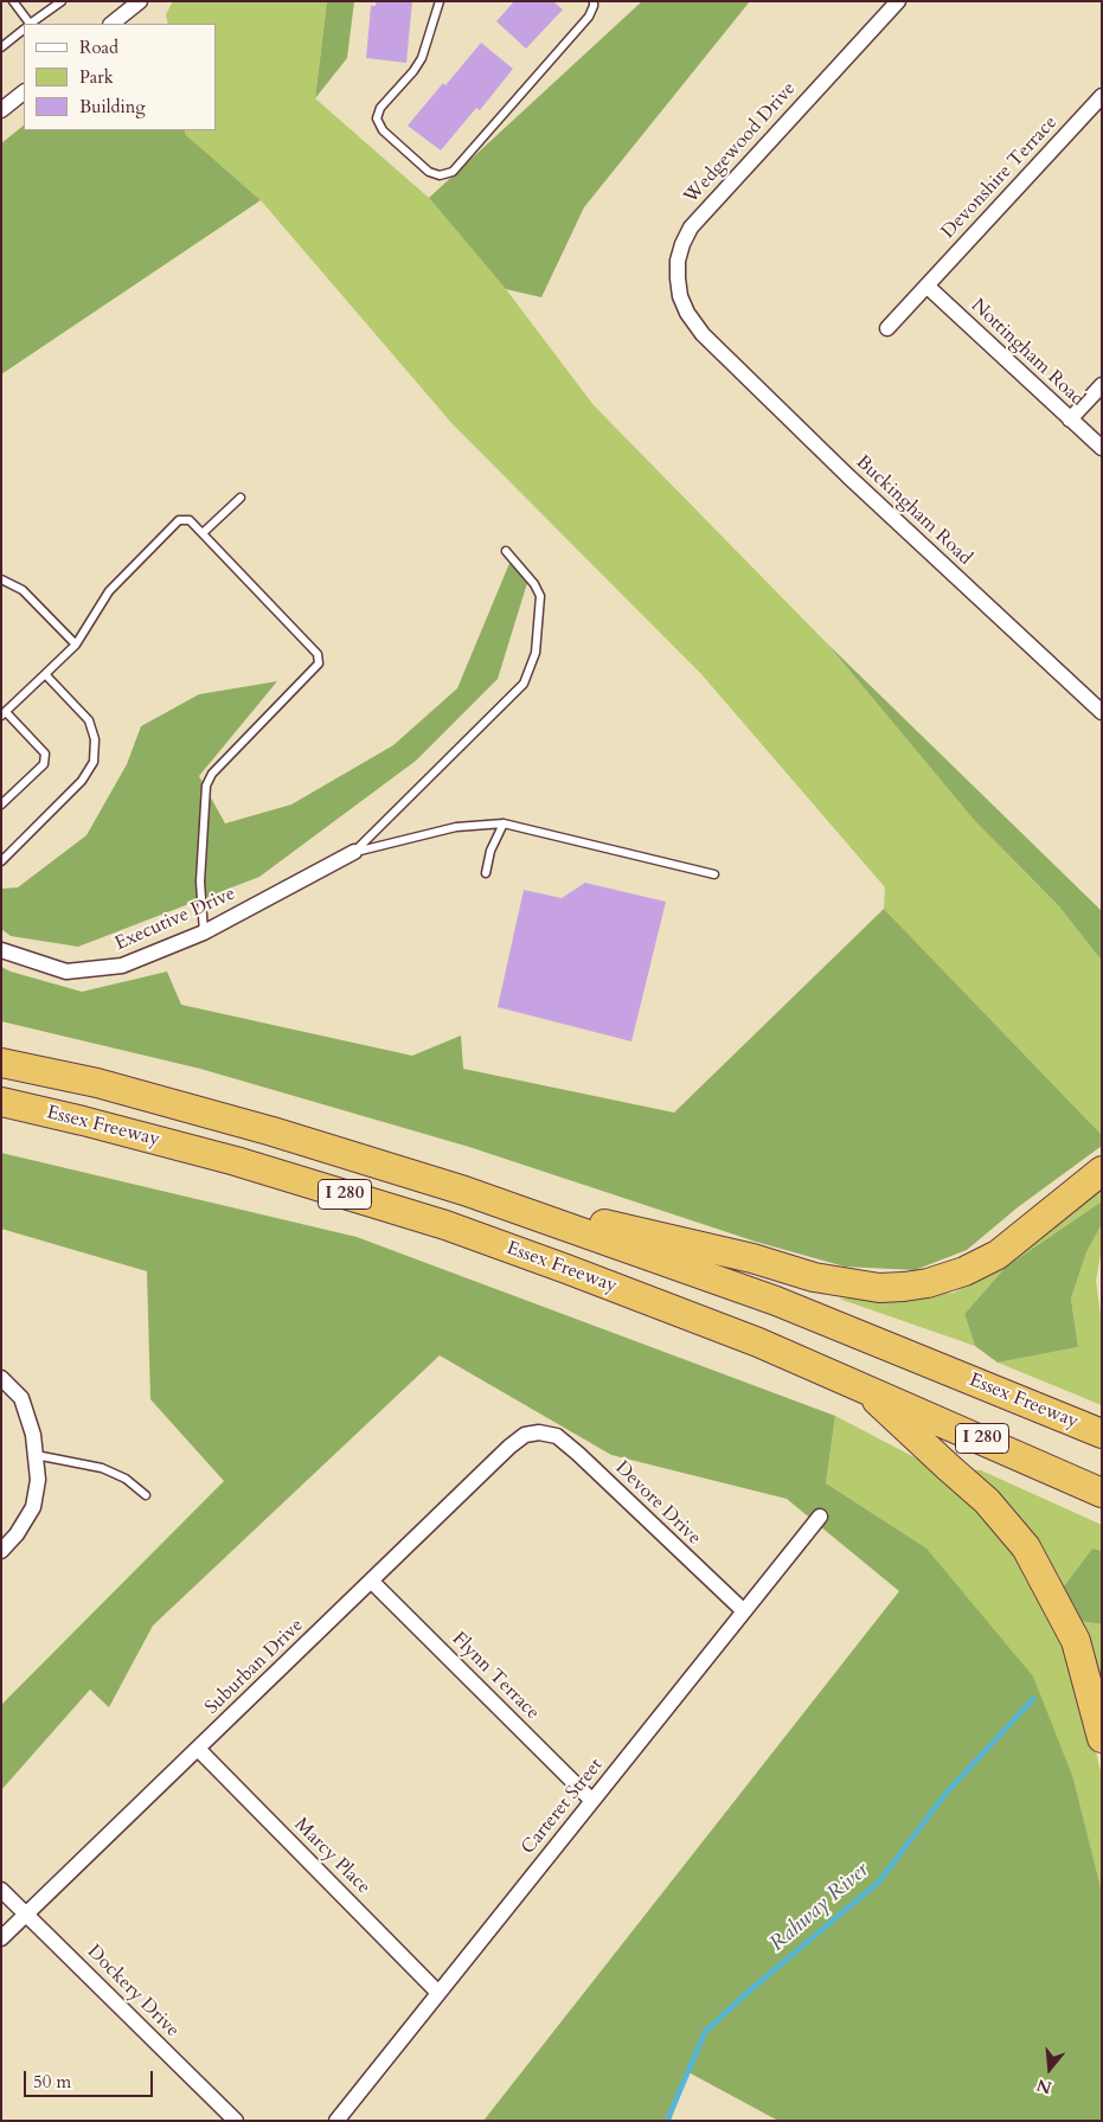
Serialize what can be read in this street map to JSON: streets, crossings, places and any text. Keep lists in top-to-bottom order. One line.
{"streets":{"highway":["Essex Freeway","I 280"],"street":["Wedgewood Drive","Devonshire Terrace","Nottingham Road","Buckingham Road","Executive Drive","Devore Drive","Suburban Drive","Flynn Terrace","Carteret Street","Marcy Place","Dockery Drive"]},"crossings":[["Wedgewood Drive","Buckingham Road"],["Devonshire Terrace","Nottingham Road"],["Devore Drive","Suburban Drive"],["Devore Drive","Carteret Street"],["Suburban Drive","Flynn Terrace"],["Suburban Drive","Marcy Place"],["Suburban Drive","Dockery Drive"],["Flynn Terrace","Carteret Street"],["Carteret Street","Marcy Place"]],"water":["Rahway River"],"legend":["Road","Park","Building"],"scale_bar":"50 m","north":"bottom"}
